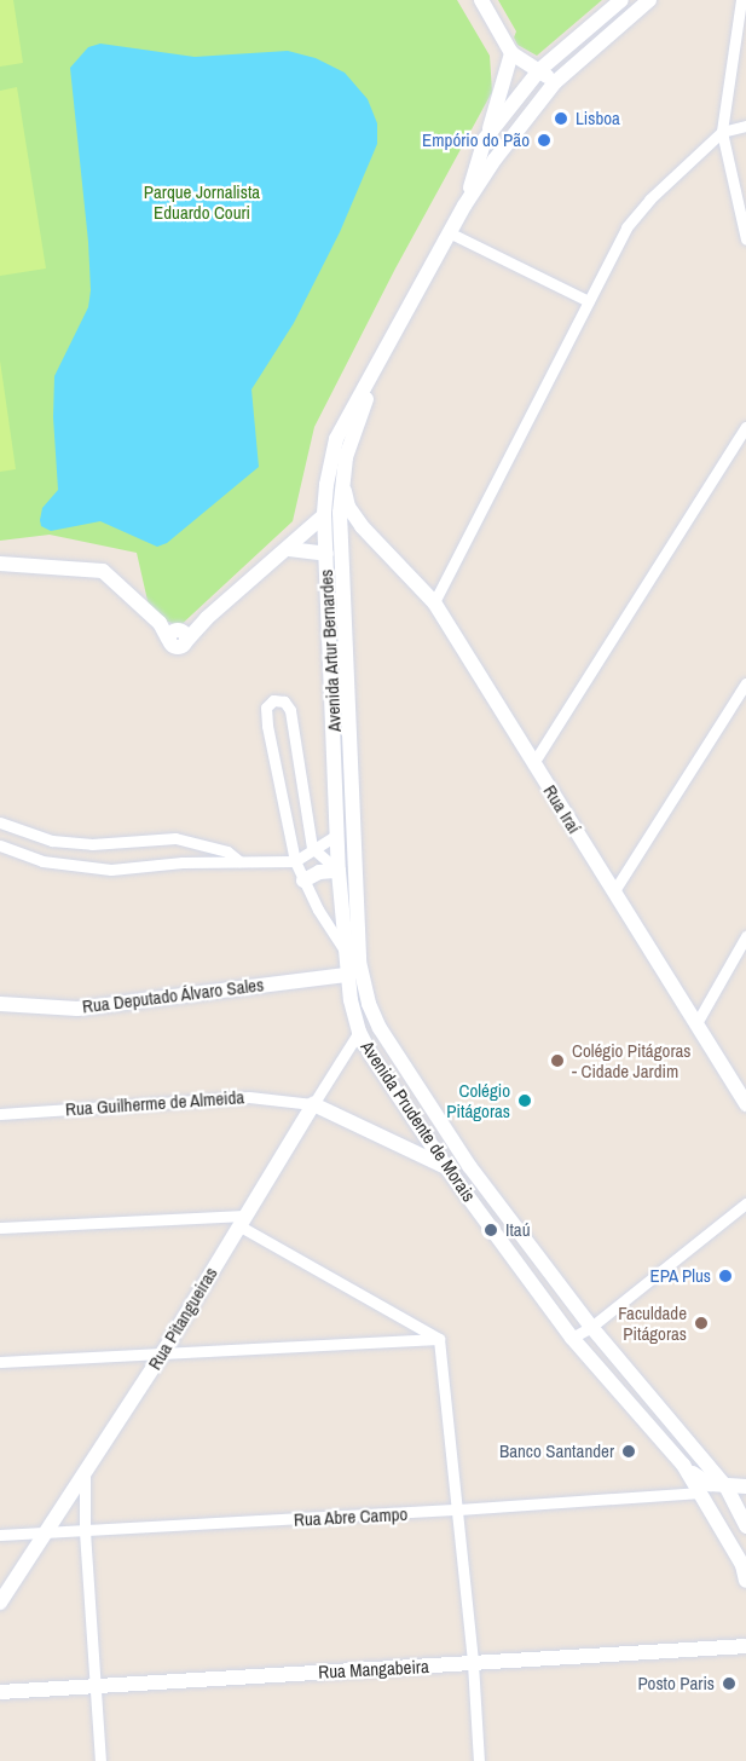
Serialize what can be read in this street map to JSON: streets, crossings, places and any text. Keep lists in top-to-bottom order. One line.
{"streets":{"street":["Avenida Artur Bernardes","Rua Iraí","Rua Deputado Álvaro Sales","Rua Guilherme de Almeida","Avenida Prudente de Morais","Rua Pitangueiras","Rua Abre Campo","Rua Mangabeira"]},"crossings":[["Avenida Artur Bernardes","Rua Iraí"],["Avenida Artur Bernardes","Avenida Prudente de Morais"],["Rua Deputado Álvaro Sales","Avenida Prudente de Morais"],["Rua Guilherme de Almeida","Avenida Prudente de Morais"],["Rua Guilherme de Almeida","Rua Pitangueiras"],["Avenida Prudente de Morais","Rua Pitangueiras"],["Avenida Prudente de Morais","Rua Abre Campo"],["Rua Pitangueiras","Rua Abre Campo"]],"parks":["Parque Jornalista Eduardo Couri"],"places":["Lisboa","Empório do Pão","Colégio Pitágoras - Cidade Jardim","Colégio Pitágoras","Itaú","EPA Plus","Faculdade Pitágoras","Banco Santander","Posto Paris"]}
